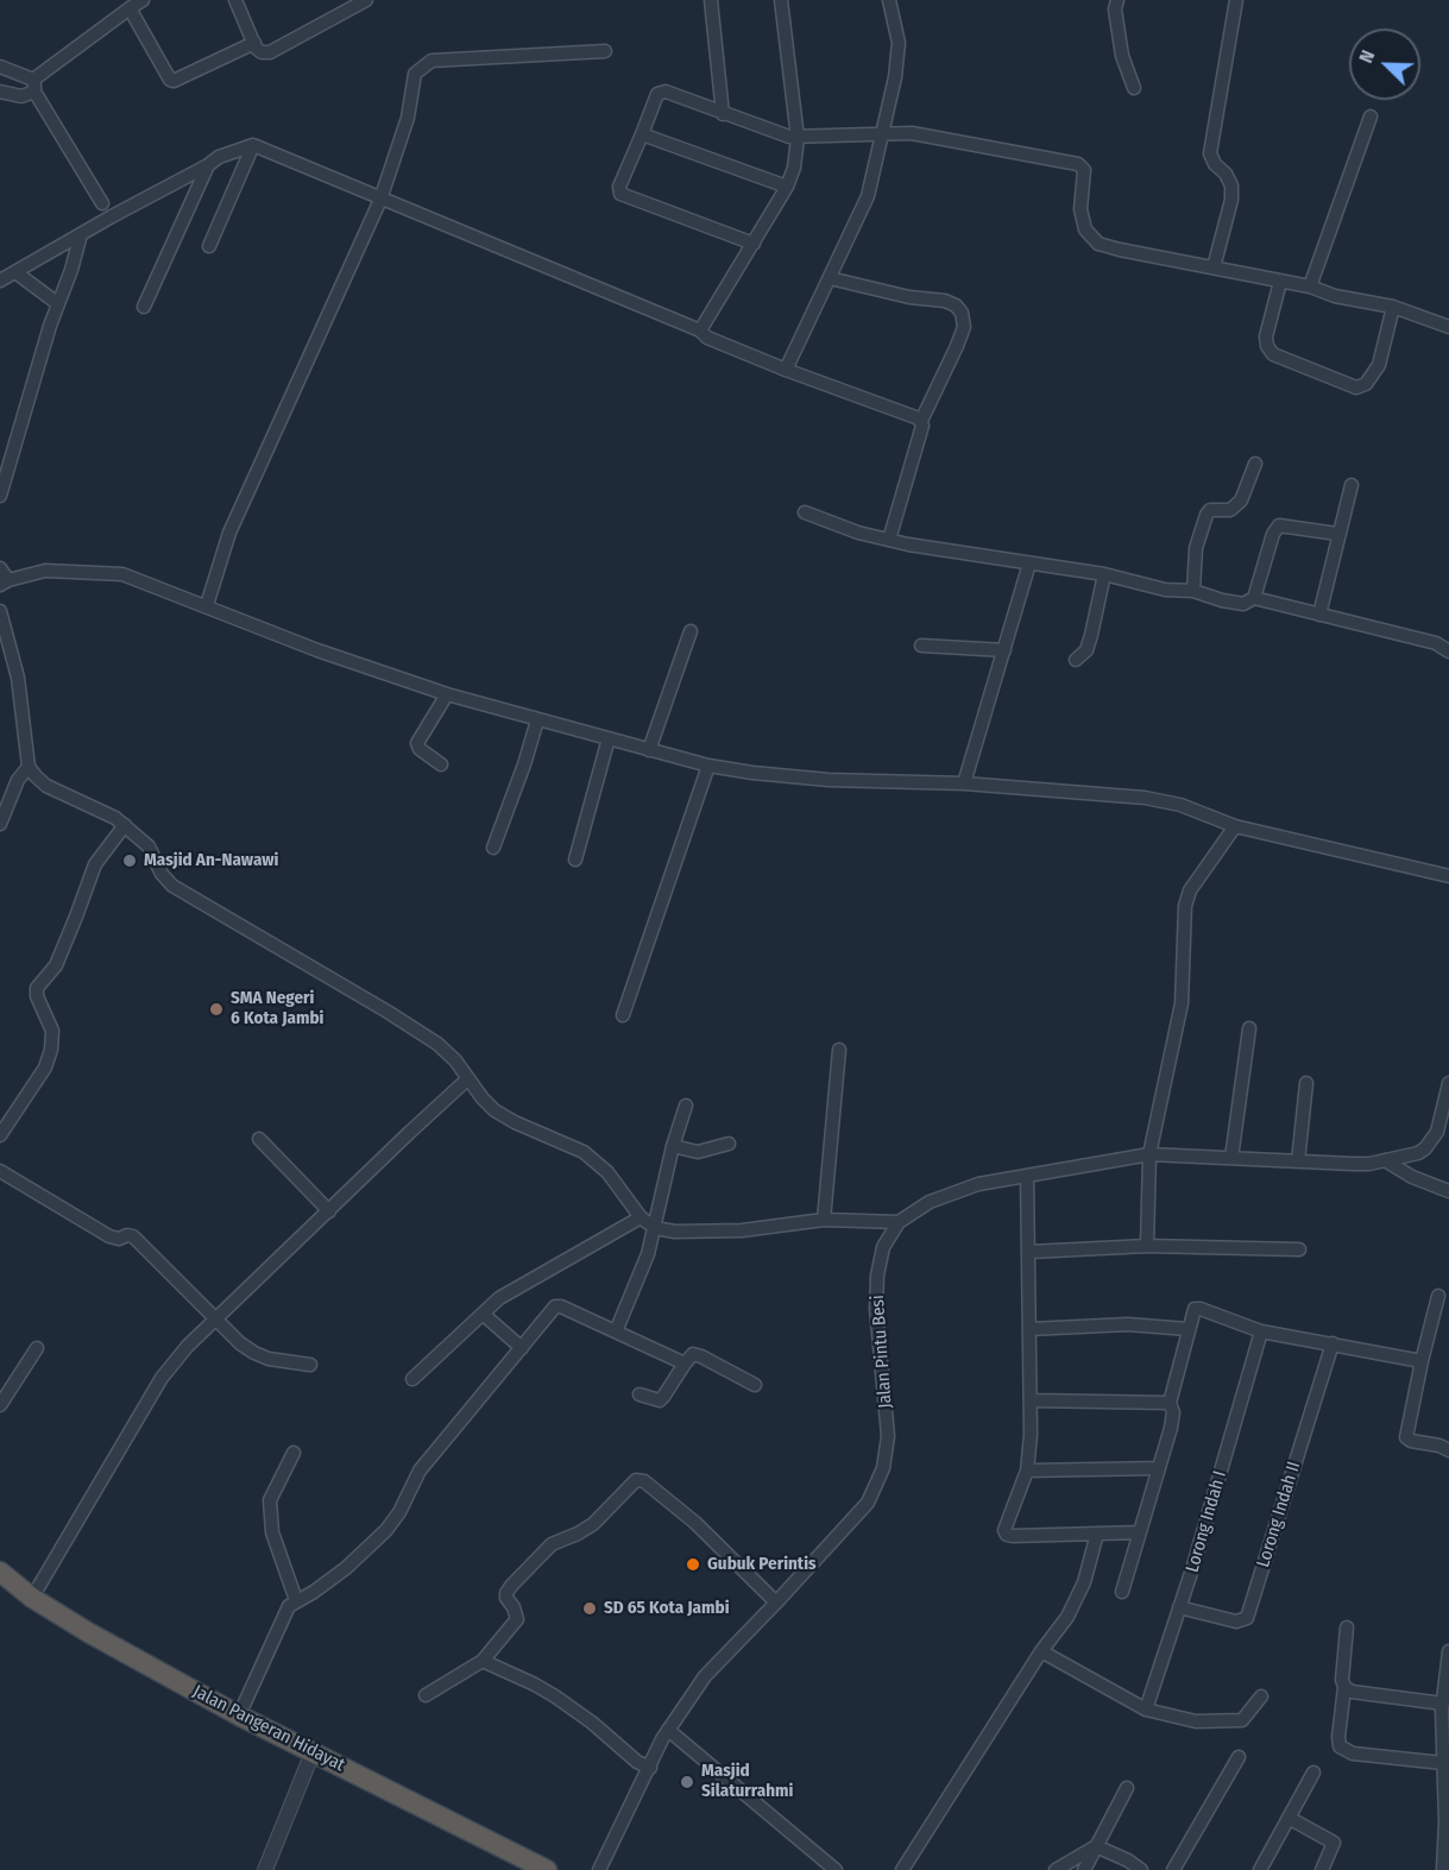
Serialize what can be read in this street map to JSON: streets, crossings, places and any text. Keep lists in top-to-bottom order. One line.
{"streets":{"highway":["Jalan Pangeran Hidayat"],"street":["Jalan Pintu Besi","Lorong Indah II","Lorong Indah I"]},"crossings":[["Lorong Indah II","Lorong Indah I"]],"places":["Masjid An-Nawawi","SMA Negeri 6 Kota Jambi","Gubuk Perintis","SD 65 Kota Jambi","Masjid Silaturrahmi"],"north":"top left"}
